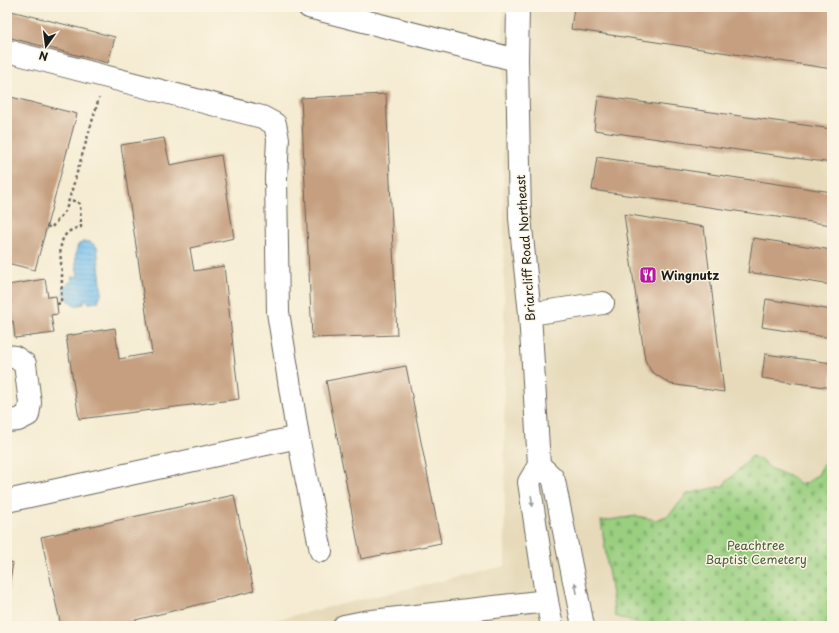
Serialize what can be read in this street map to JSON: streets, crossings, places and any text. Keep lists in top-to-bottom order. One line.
{"streets":{"street":["Briarcliff Road Northeast"]},"parks":["Peachtree Baptist Cemetery"],"places":{"restaurant":["Wingnutz"]},"north":"bottom"}
